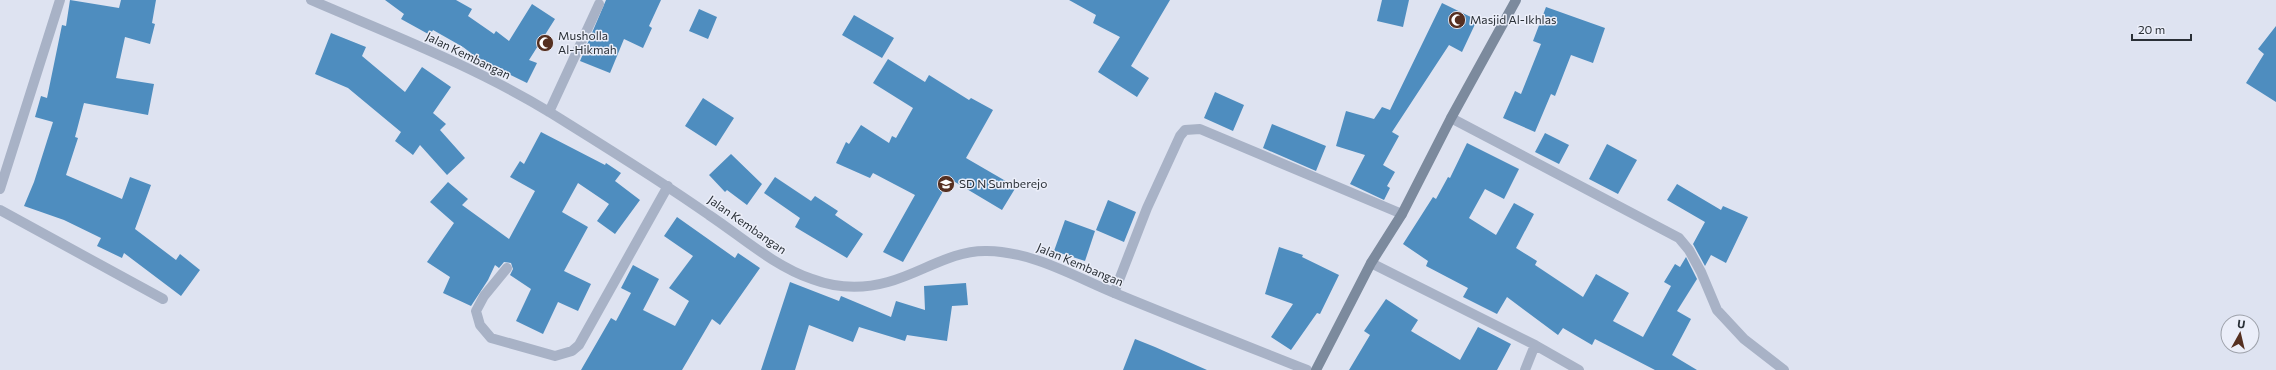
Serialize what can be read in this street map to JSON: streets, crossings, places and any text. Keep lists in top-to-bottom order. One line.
{"streets":{"street":["Jalan Kembangan"]},"places":{"mosque":["Masjid Al-Ikhlas","Musholla Al-Hikmah"],"school or university":["SD N Sumberejo"]},"scale_bar":"20 m","north":"top"}
